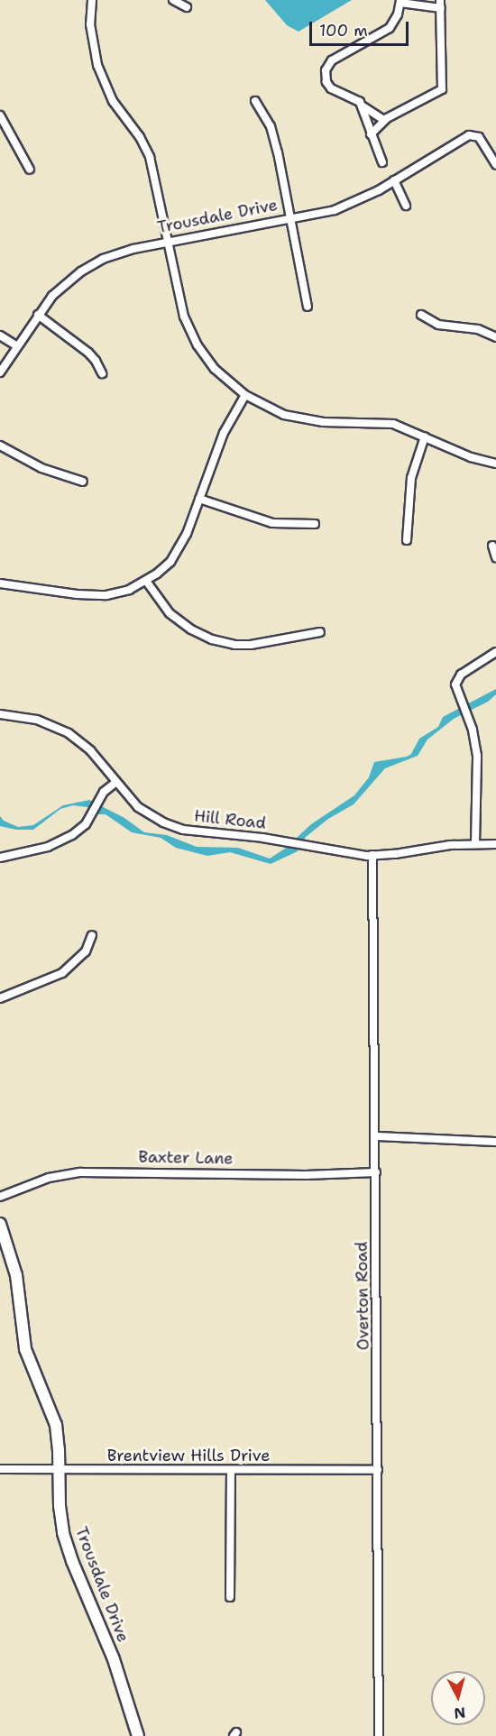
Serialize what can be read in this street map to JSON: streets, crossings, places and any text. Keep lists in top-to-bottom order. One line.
{"streets":{"street":["Trousdale Drive","Hill Road","Baxter Lane","Overton Road","Brentview Hills Drive"]},"crossings":[["Trousdale Drive","Brentview Hills Drive"],["Hill Road","Overton Road"],["Baxter Lane","Overton Road"],["Overton Road","Brentview Hills Drive"]],"scale_bar":"100 m","north":"bottom"}
